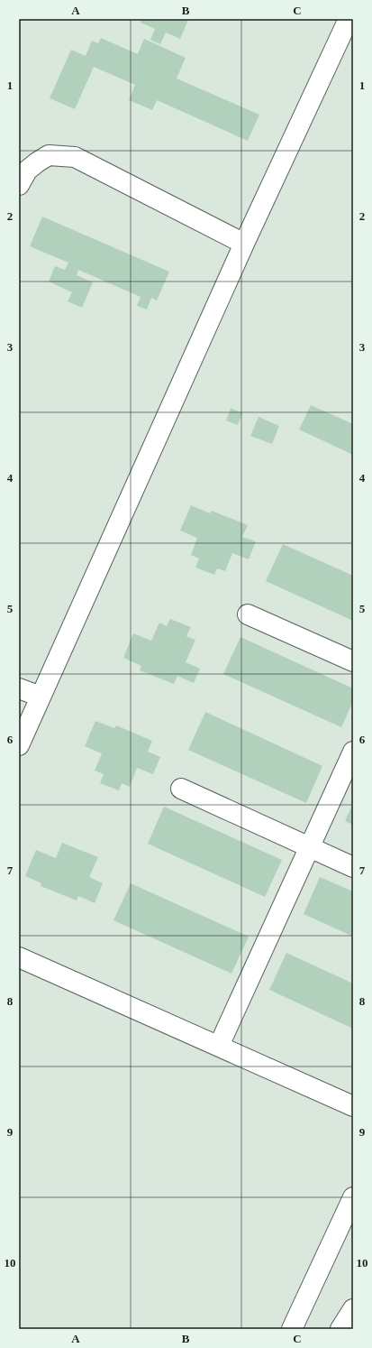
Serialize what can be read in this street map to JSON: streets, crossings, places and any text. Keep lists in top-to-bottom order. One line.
{"grid":{"columns":["A","B","C"],"rows":["1","2","3","4","5","6","7","8","9","10"]}}
